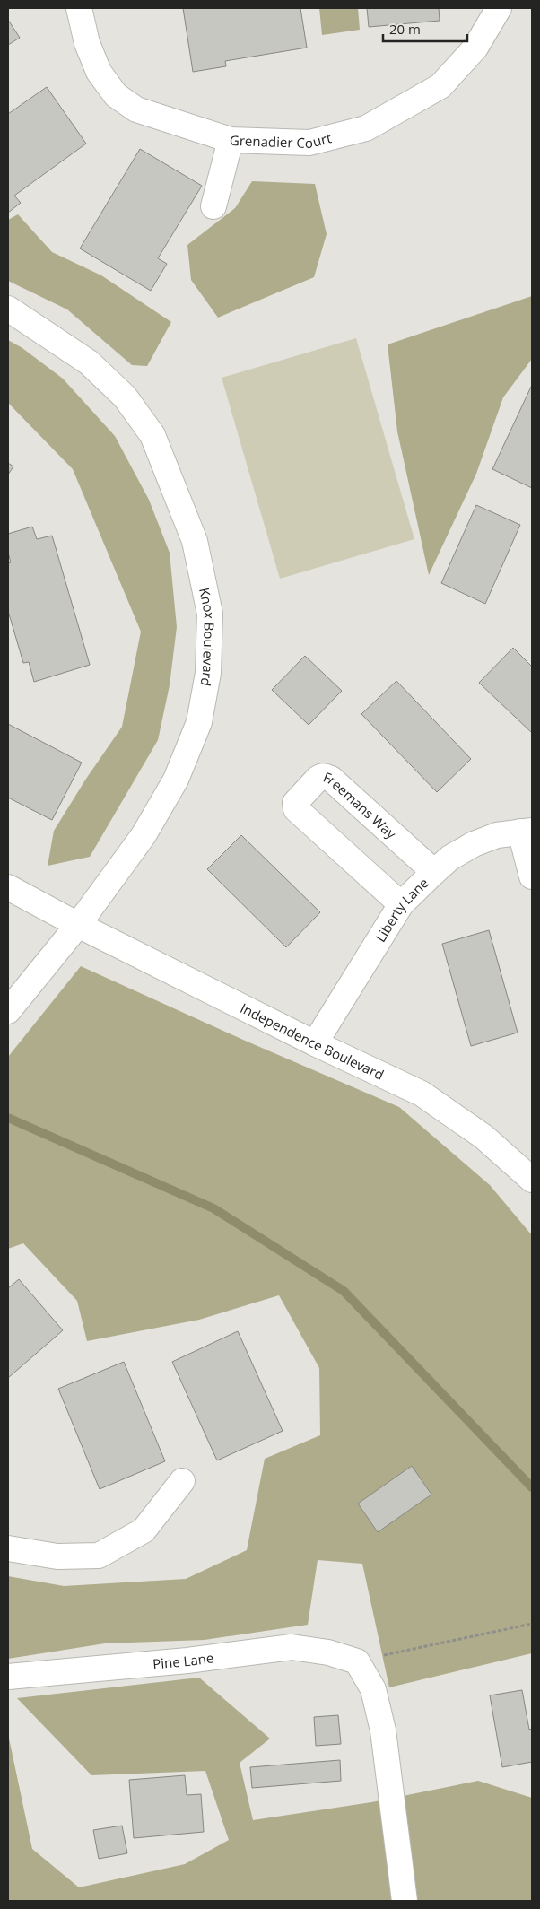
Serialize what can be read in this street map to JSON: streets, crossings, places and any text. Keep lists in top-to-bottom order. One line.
{"streets":{"street":["Grenadier Court","Knox Boulevard","Freemans Way","Liberty Lane","Independence Boulevard","Pine Lane"]},"crossings":[["Knox Boulevard","Independence Boulevard"],["Freemans Way","Liberty Lane"],["Liberty Lane","Independence Boulevard"]],"scale_bar":"20 m"}
